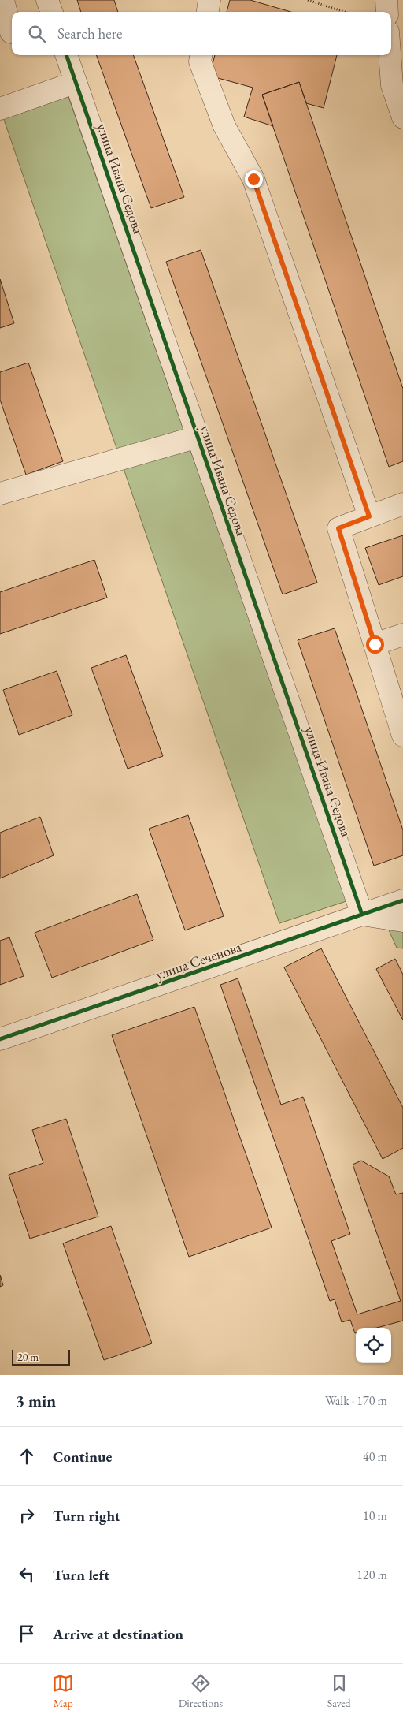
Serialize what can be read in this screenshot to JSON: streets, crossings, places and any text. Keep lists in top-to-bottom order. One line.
{"streets":{"street":["улица Ивана Седова","улица Сеченова"]},"crossings":[["улица Ивана Седова","улица Сеченова"]],"scale_bar":"20 m","page":{"search":"Search here","scale":"20 m","heading":["3 min","Walk · 170 m"],"list":[["Continue","40 m"],["Turn right","10 m"],["Turn left","120 m"],"Arrive at destination"],"nav":["Map","Directions","Saved"]}}
